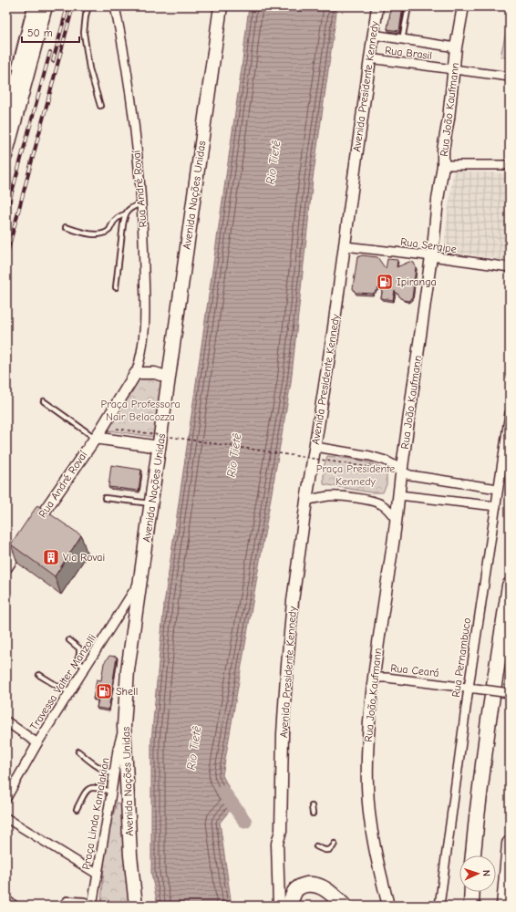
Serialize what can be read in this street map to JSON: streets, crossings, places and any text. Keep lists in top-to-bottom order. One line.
{"streets":{"main road":["Avenida Presidente Kennedy","Rua João Kaufmann","Rua André Rovaí","Avenida Nações Unidas"],"street":["Rua Brasil","Rua Sergipe","Rua Pernambuco","Rua Ceará","Travessa Valter Manzolli","Praça Linda Kamalakian"]},"crossings":[["Rua Brasil","Avenida Presidente Kennedy"],["Rua Brasil","Rua João Kaufmann"],["Avenida Presidente Kennedy","Rua Sergipe"],["Rua João Kaufmann","Rua Sergipe"],["Rua João Kaufmann","Rua Ceará"],["Avenida Nações Unidas","Travessa Valter Manzolli"],["Avenida Nações Unidas","Praça Linda Kamalakian"],["Rua Pernambuco","Rua Ceará"]],"water":["Rio Tietê"],"parks":["Praça Professora Nair Belacozza","Praça Presidente Kennedy"],"places":{"fuel station":["Ipiranga","Shell"],"building":["Via Rovai"]},"scale_bar":"50 m","north":"right"}
